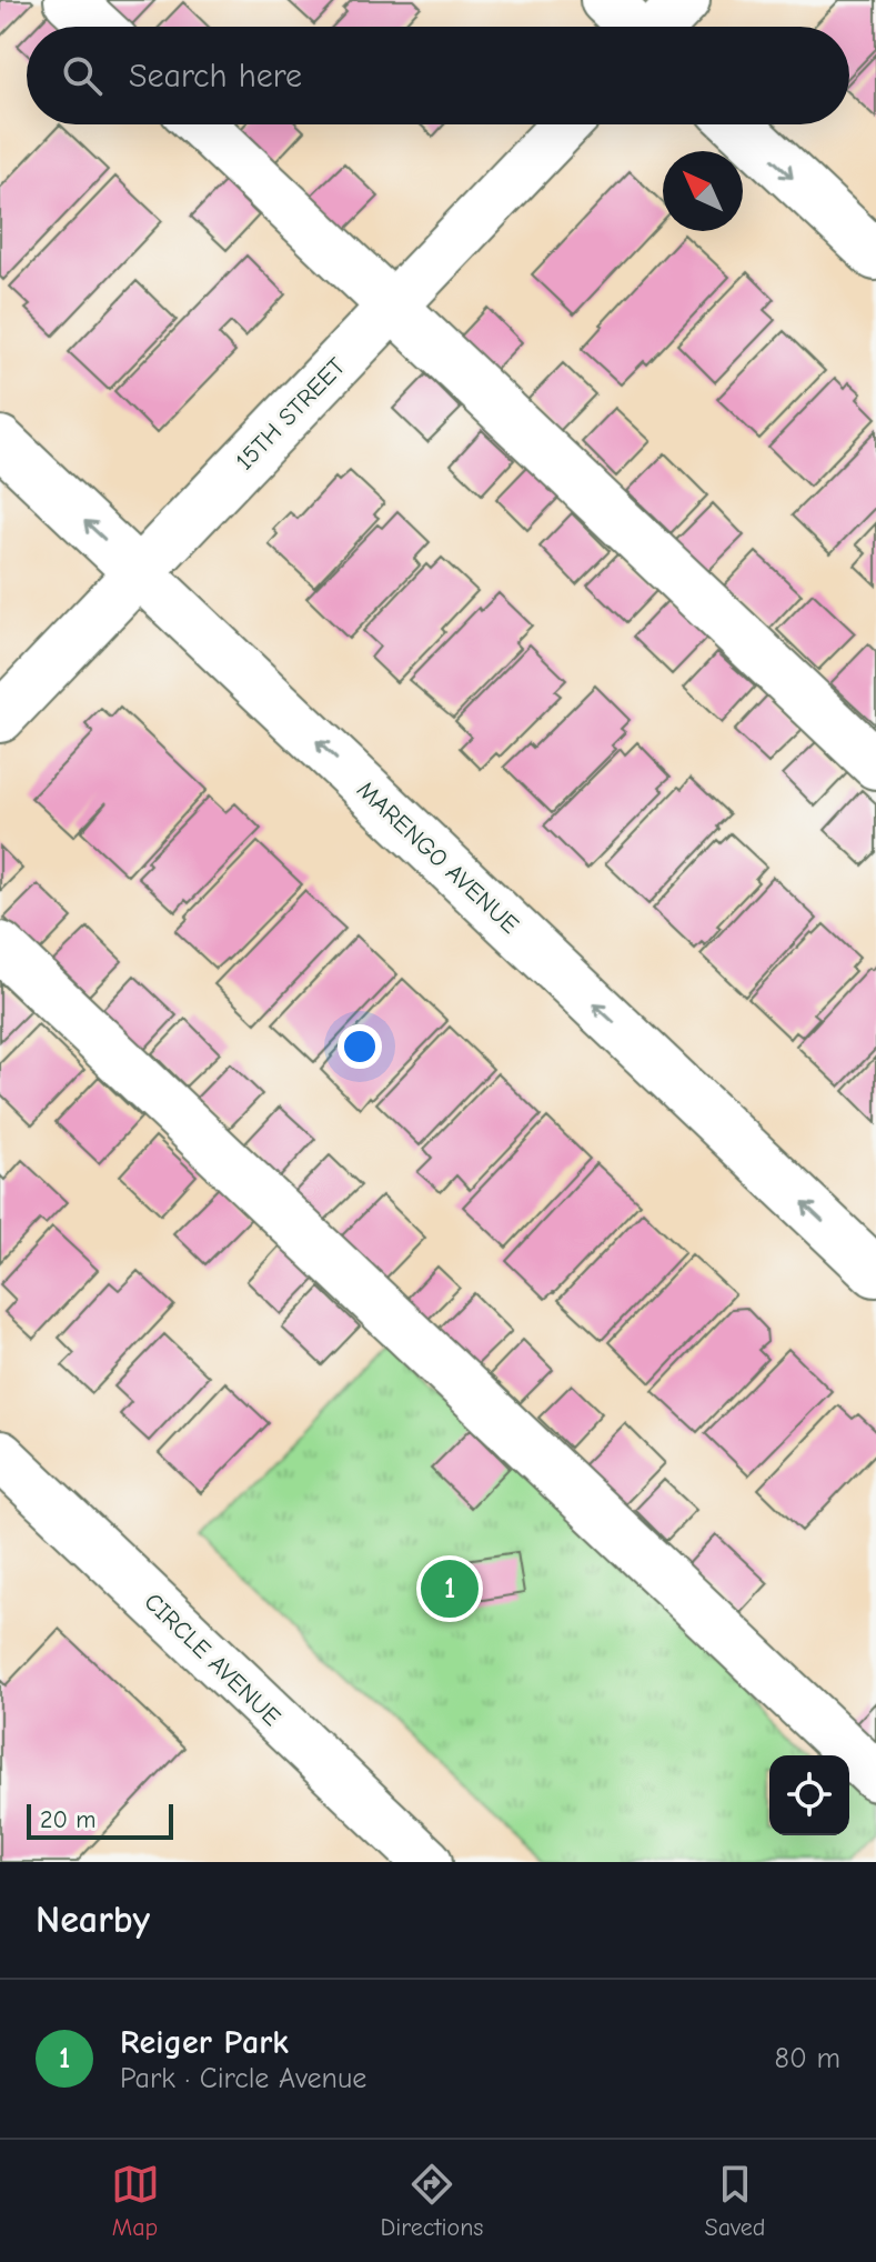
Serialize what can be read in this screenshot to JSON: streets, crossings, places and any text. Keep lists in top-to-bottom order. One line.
{"streets":{"street":["15TH STREET","MARENGO AVENUE","CIRCLE AVENUE"]},"crossings":[["15TH STREET","MARENGO AVENUE"]],"scale_bar":"20 m","north":"top left","page":{"search":"Search here","pins":"1","scale":"20 m","heading":"Nearby","list":[{"mark":"1","name":"Reiger Park","note":"Park · Circle Avenue","value":"80 m"}],"nav":["Map","Directions","Saved"]}}
